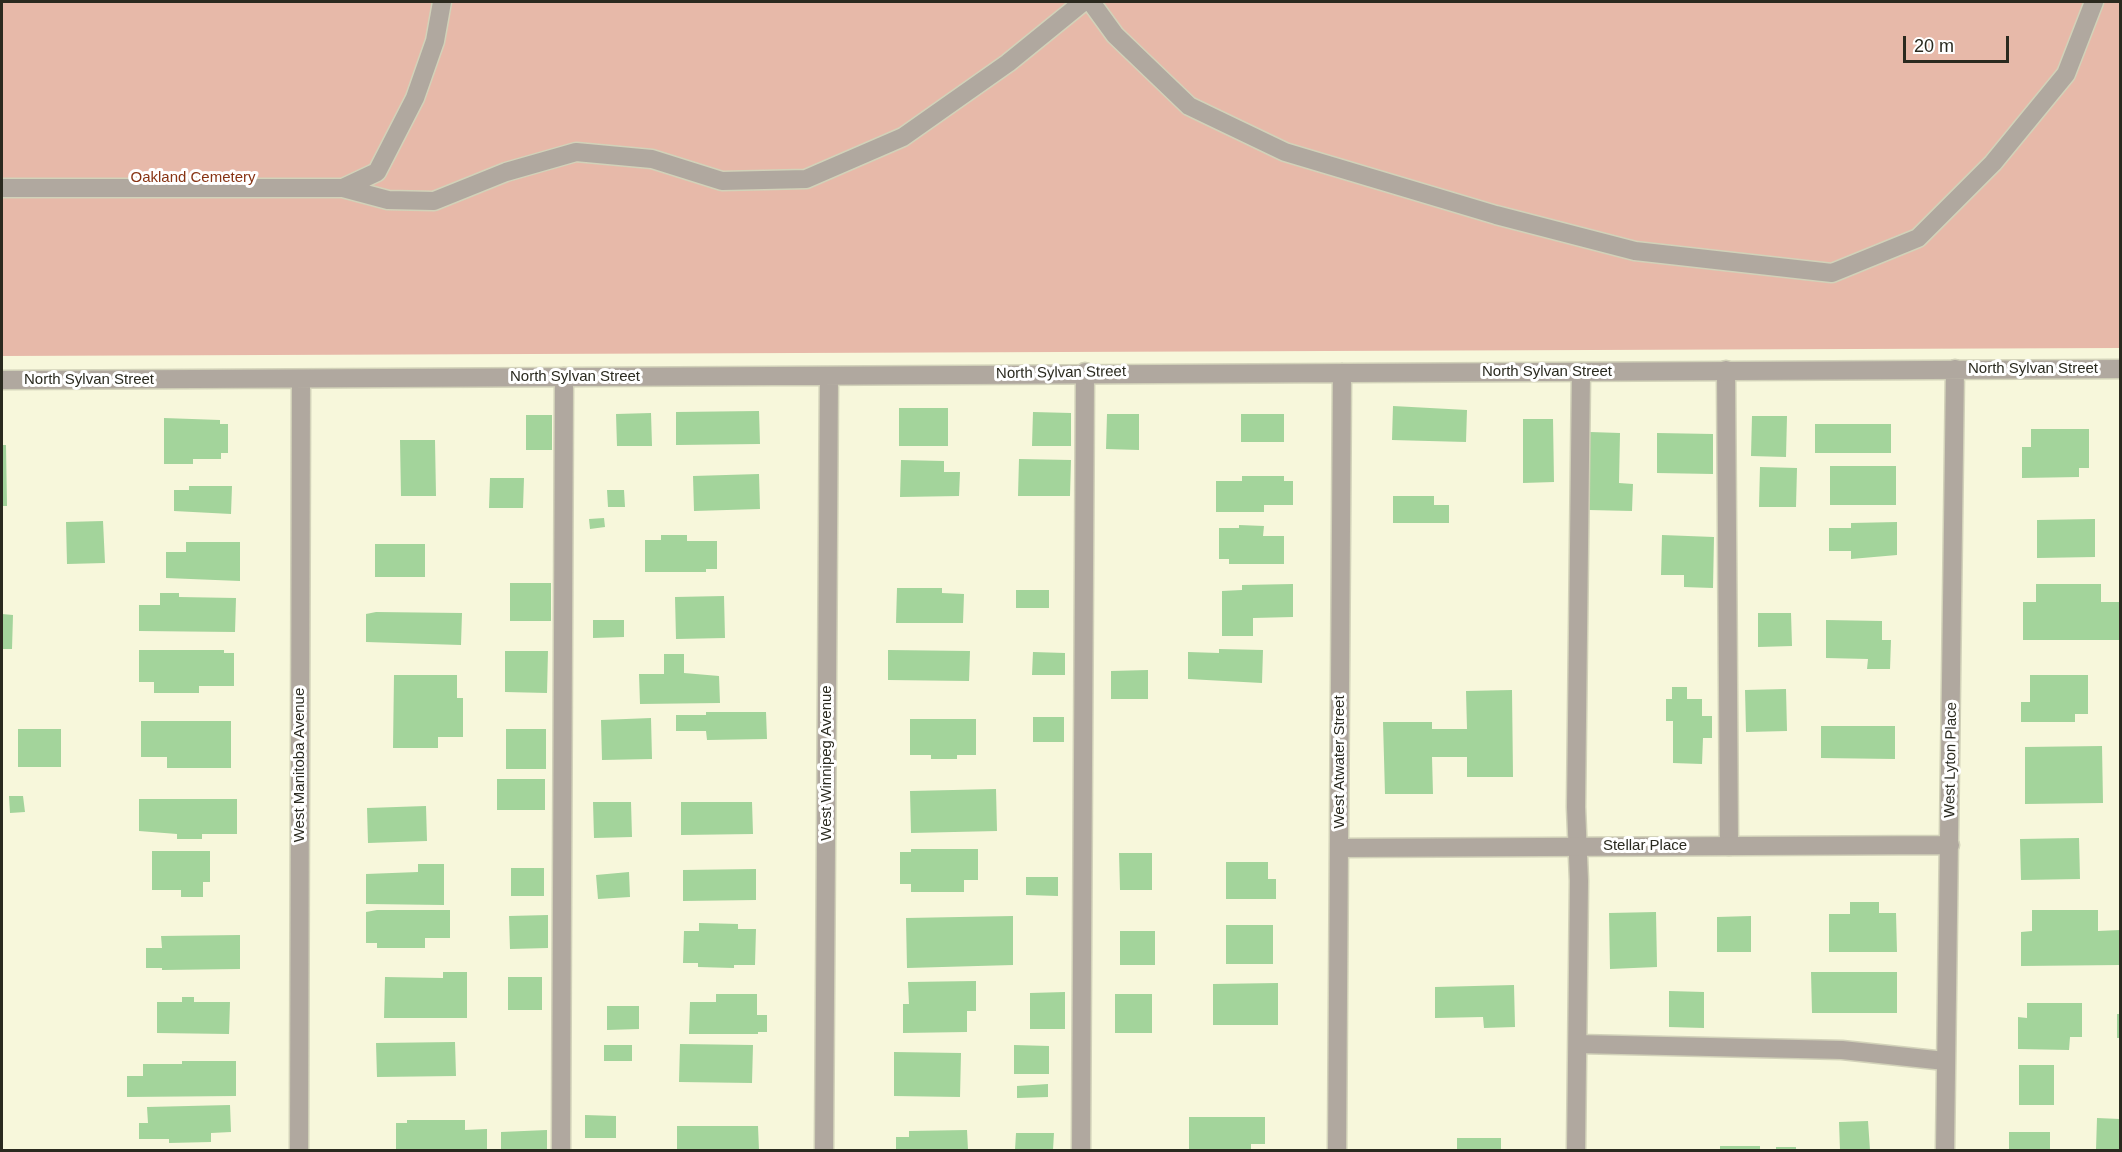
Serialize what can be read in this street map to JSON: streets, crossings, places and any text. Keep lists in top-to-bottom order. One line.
{"streets":{"street":["North Sylvan Street","West Lyton Place","West Atwater Street","West Winnipeg Avenue","West Manitoba Avenue","Stellar Place"]},"crossings":[["North Sylvan Street","West Lyton Place"],["North Sylvan Street","West Atwater Street"],["North Sylvan Street","West Winnipeg Avenue"],["North Sylvan Street","West Manitoba Avenue"],["West Lyton Place","Stellar Place"],["West Atwater Street","Stellar Place"]],"parks":["Oakland Cemetery"],"scale_bar":"20 m"}
